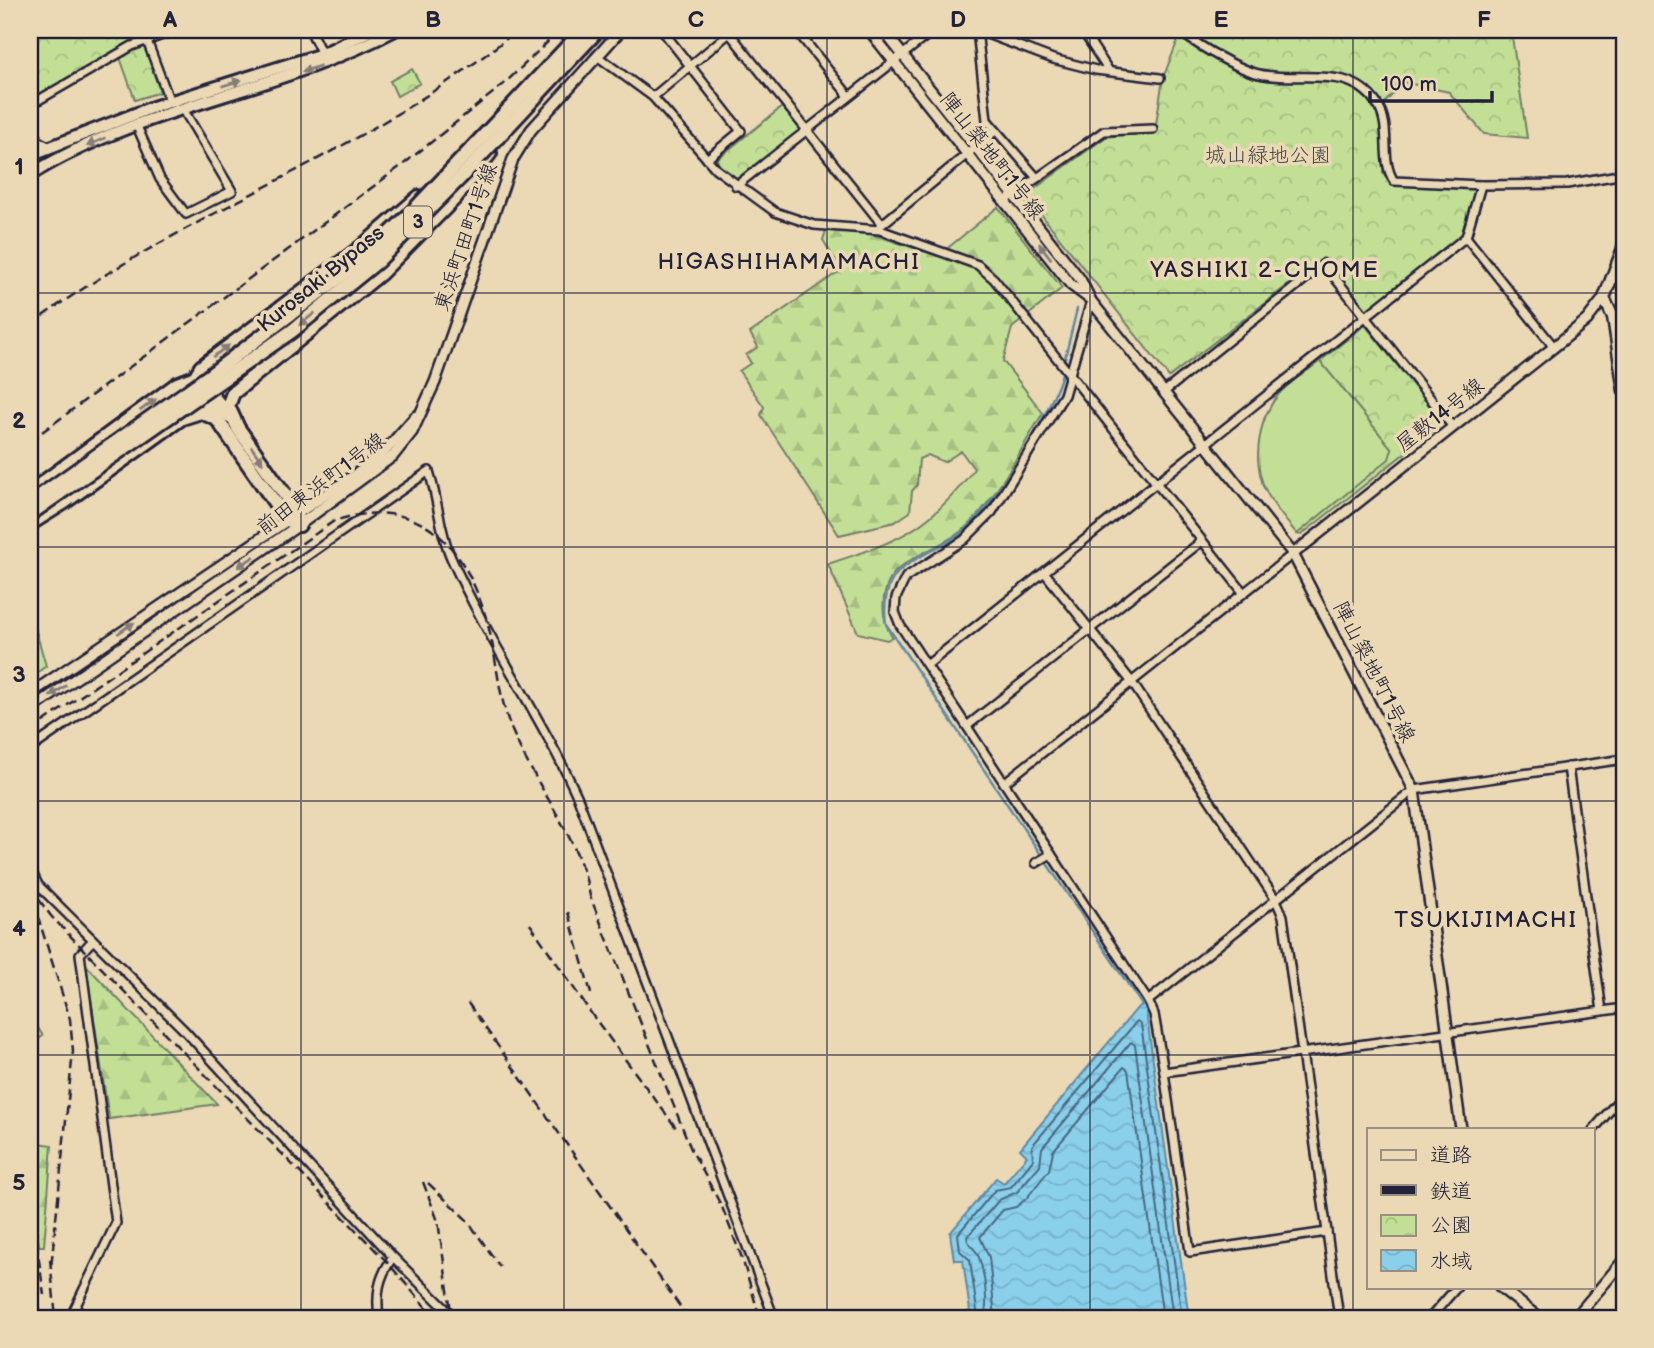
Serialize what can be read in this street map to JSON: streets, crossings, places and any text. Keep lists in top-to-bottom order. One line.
{"streets":{"highway":["3","Kurosaki Bypass"],"street":["陣山築地町1号線","東浜町田町1号線","屋敷14号線","前田東浜町1号線"]},"crossings":[["陣山築地町1号線","屋敷14号線"],["東浜町田町1号線","前田東浜町1号線"]],"districts":["HIGASHIHAMAMACHI","YASHIKI 2-CHOME","TSUKIJIMACHI"],"parks":["城山緑地公園"],"legend":["道路","鉄道","公園","水域"],"scale_bar":"100 m","grid":{"columns":["A","B","C","D","E","F"],"rows":["1","2","3","4","5"]}}
